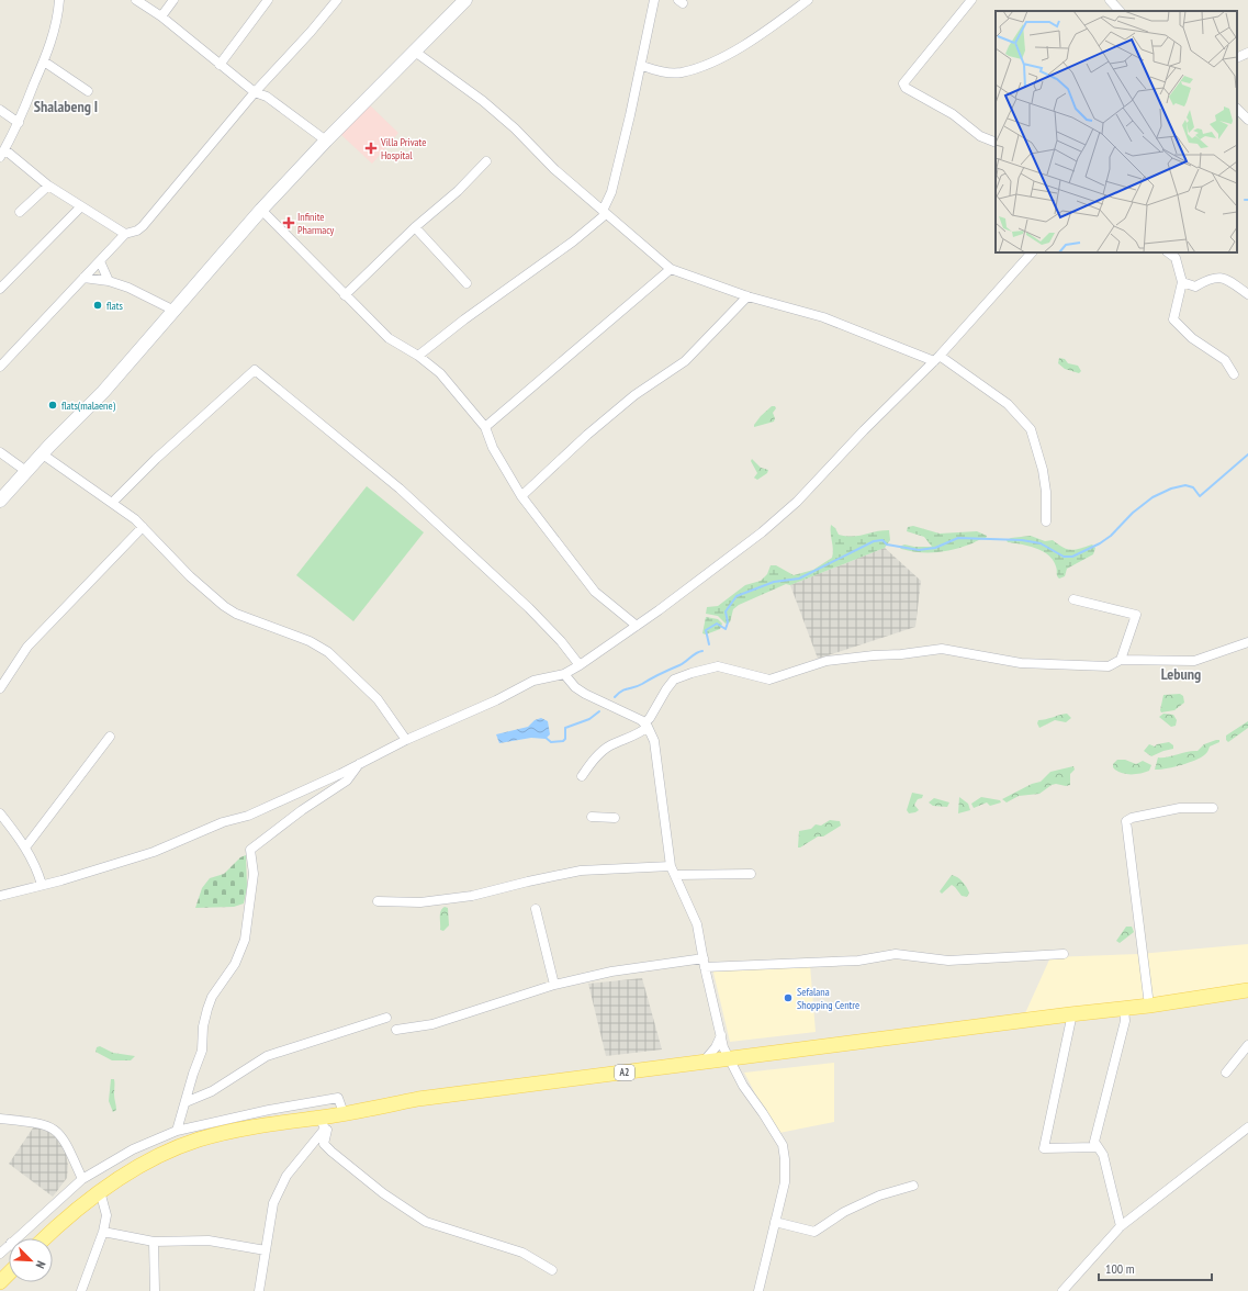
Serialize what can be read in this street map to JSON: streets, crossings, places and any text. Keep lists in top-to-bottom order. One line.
{"streets":{"main road":["A2"]},"districts":["Shalabeng I","Lebung"],"places":{"health":["Villa Private Hospital","Infinite Pharmacy"],"other":["flats","flats(malaene)","Sefalana Shopping Centre"]},"scale_bar":"100 m","north":"bottom right"}
